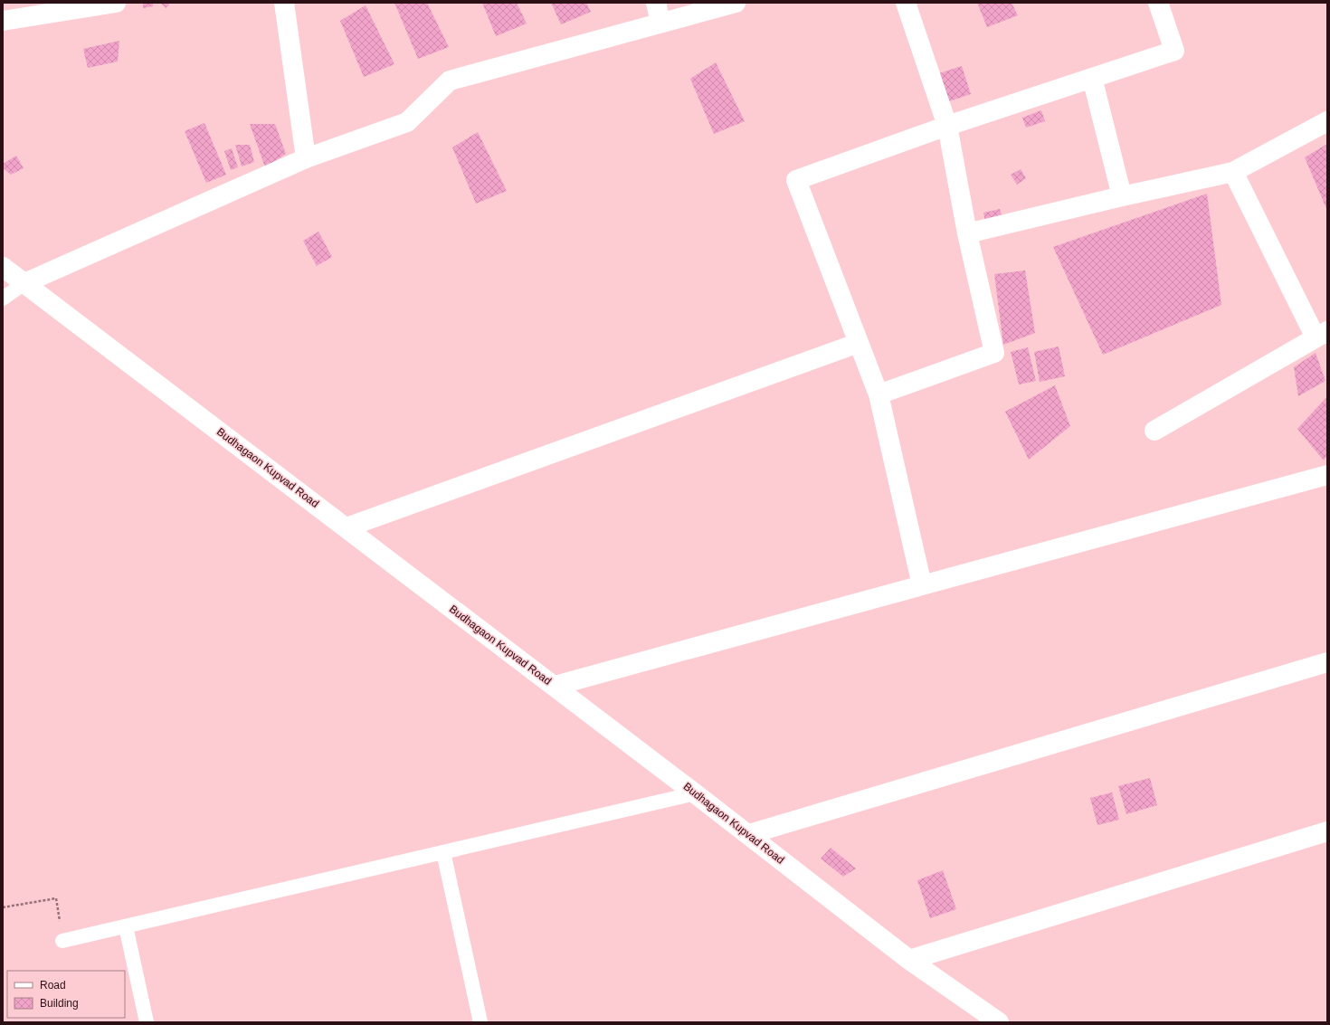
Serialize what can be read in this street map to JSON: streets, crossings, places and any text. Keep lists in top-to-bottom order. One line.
{"streets":{"street":["Budhagaon Kupvad Road"]},"legend":["Road","Building"]}
